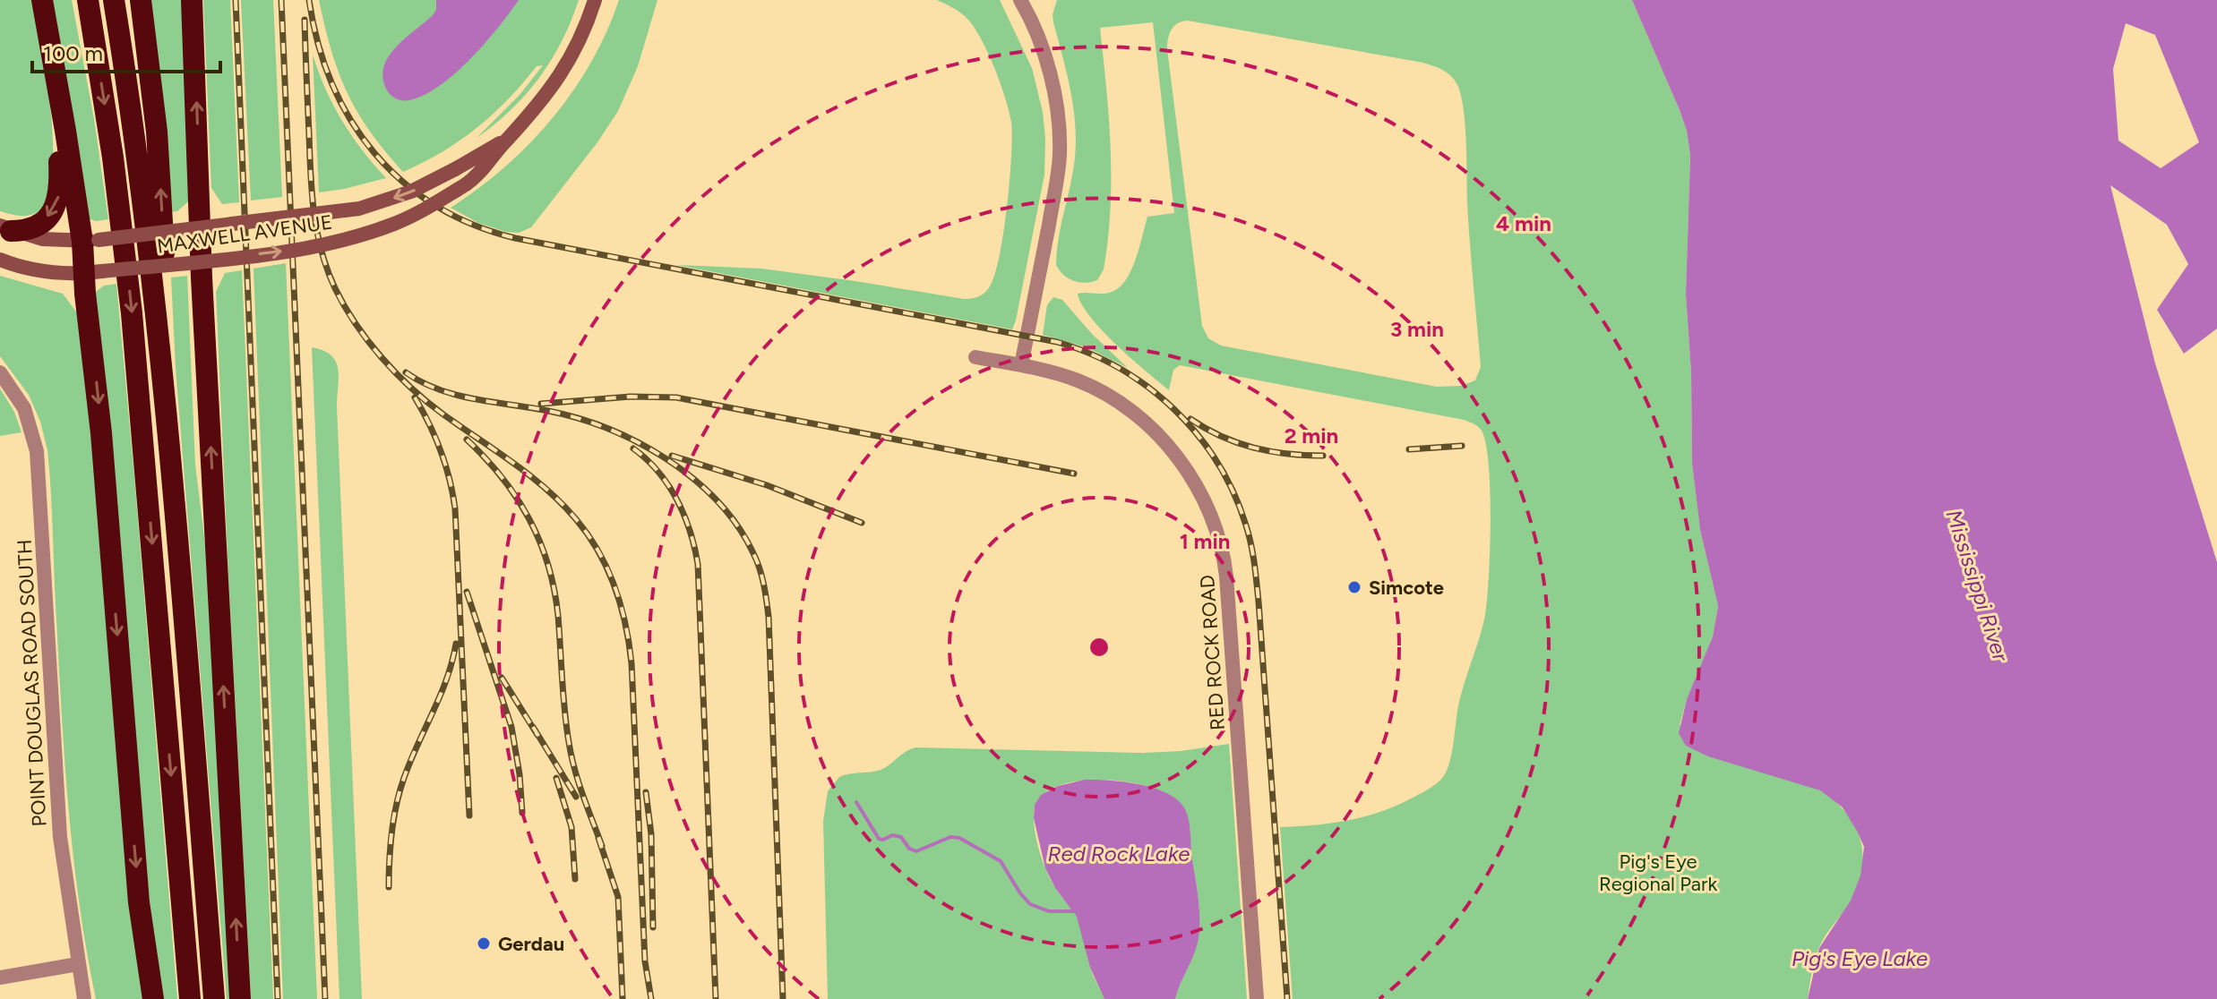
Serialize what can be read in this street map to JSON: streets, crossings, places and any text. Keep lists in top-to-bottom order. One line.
{"streets":{"main road":["MAXWELL AVENUE"],"street":["RED ROCK ROAD","POINT DOUGLAS ROAD SOUTH"]},"water":["Mississippi River","Red Rock Lake","Pig's Eye Lake"],"parks":["Pig's Eye Regional Park"],"places":["Simcote","Gerdau"],"scale_bar":"100 m","rings":["4 min","3 min","2 min","1 min"]}
